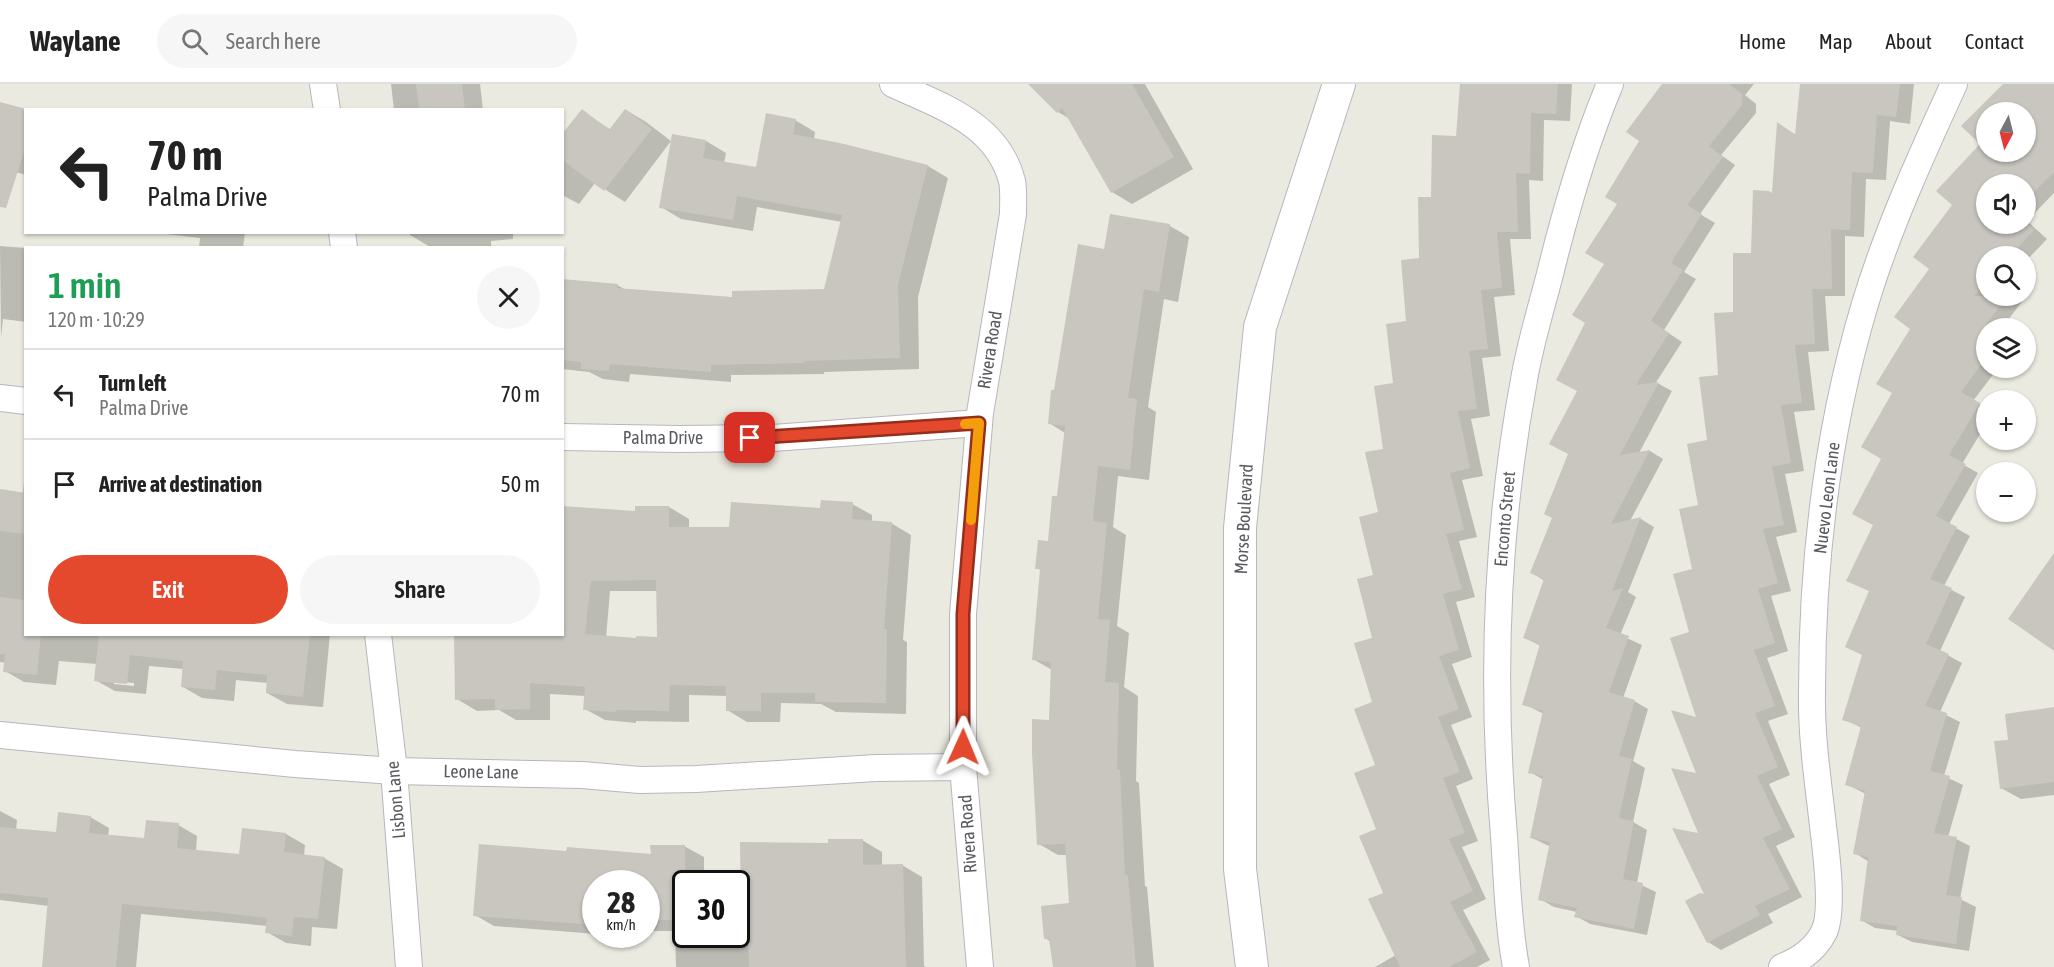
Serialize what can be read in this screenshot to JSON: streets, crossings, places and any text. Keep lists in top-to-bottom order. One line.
{"streets":{"street":["Rivera Road","Palma Drive","Nuevo Leon Lane","Morse Boulevard","Enconto Street","Leone Lane","Lisbon Lane"]},"crossings":[["Rivera Road","Palma Drive"],["Rivera Road","Leone Lane"],["Leone Lane","Lisbon Lane"]],"north":"bottom","page":{"header":"Waylane","search":"Search here","nav":["Home","Map","About","Contact"],"map_buttons":["+","−"],"turn":["70 m","Palma Drive"],"heading":["1 min","120 m · 10:29"],"list":[{"name":"Turn left","note":"Palma Drive","value":"70 m"},{"name":"Arrive at destination","value":"50 m"}],"buttons":["Exit","Share"],"speed":"28 km/h","limit":"30"}}
